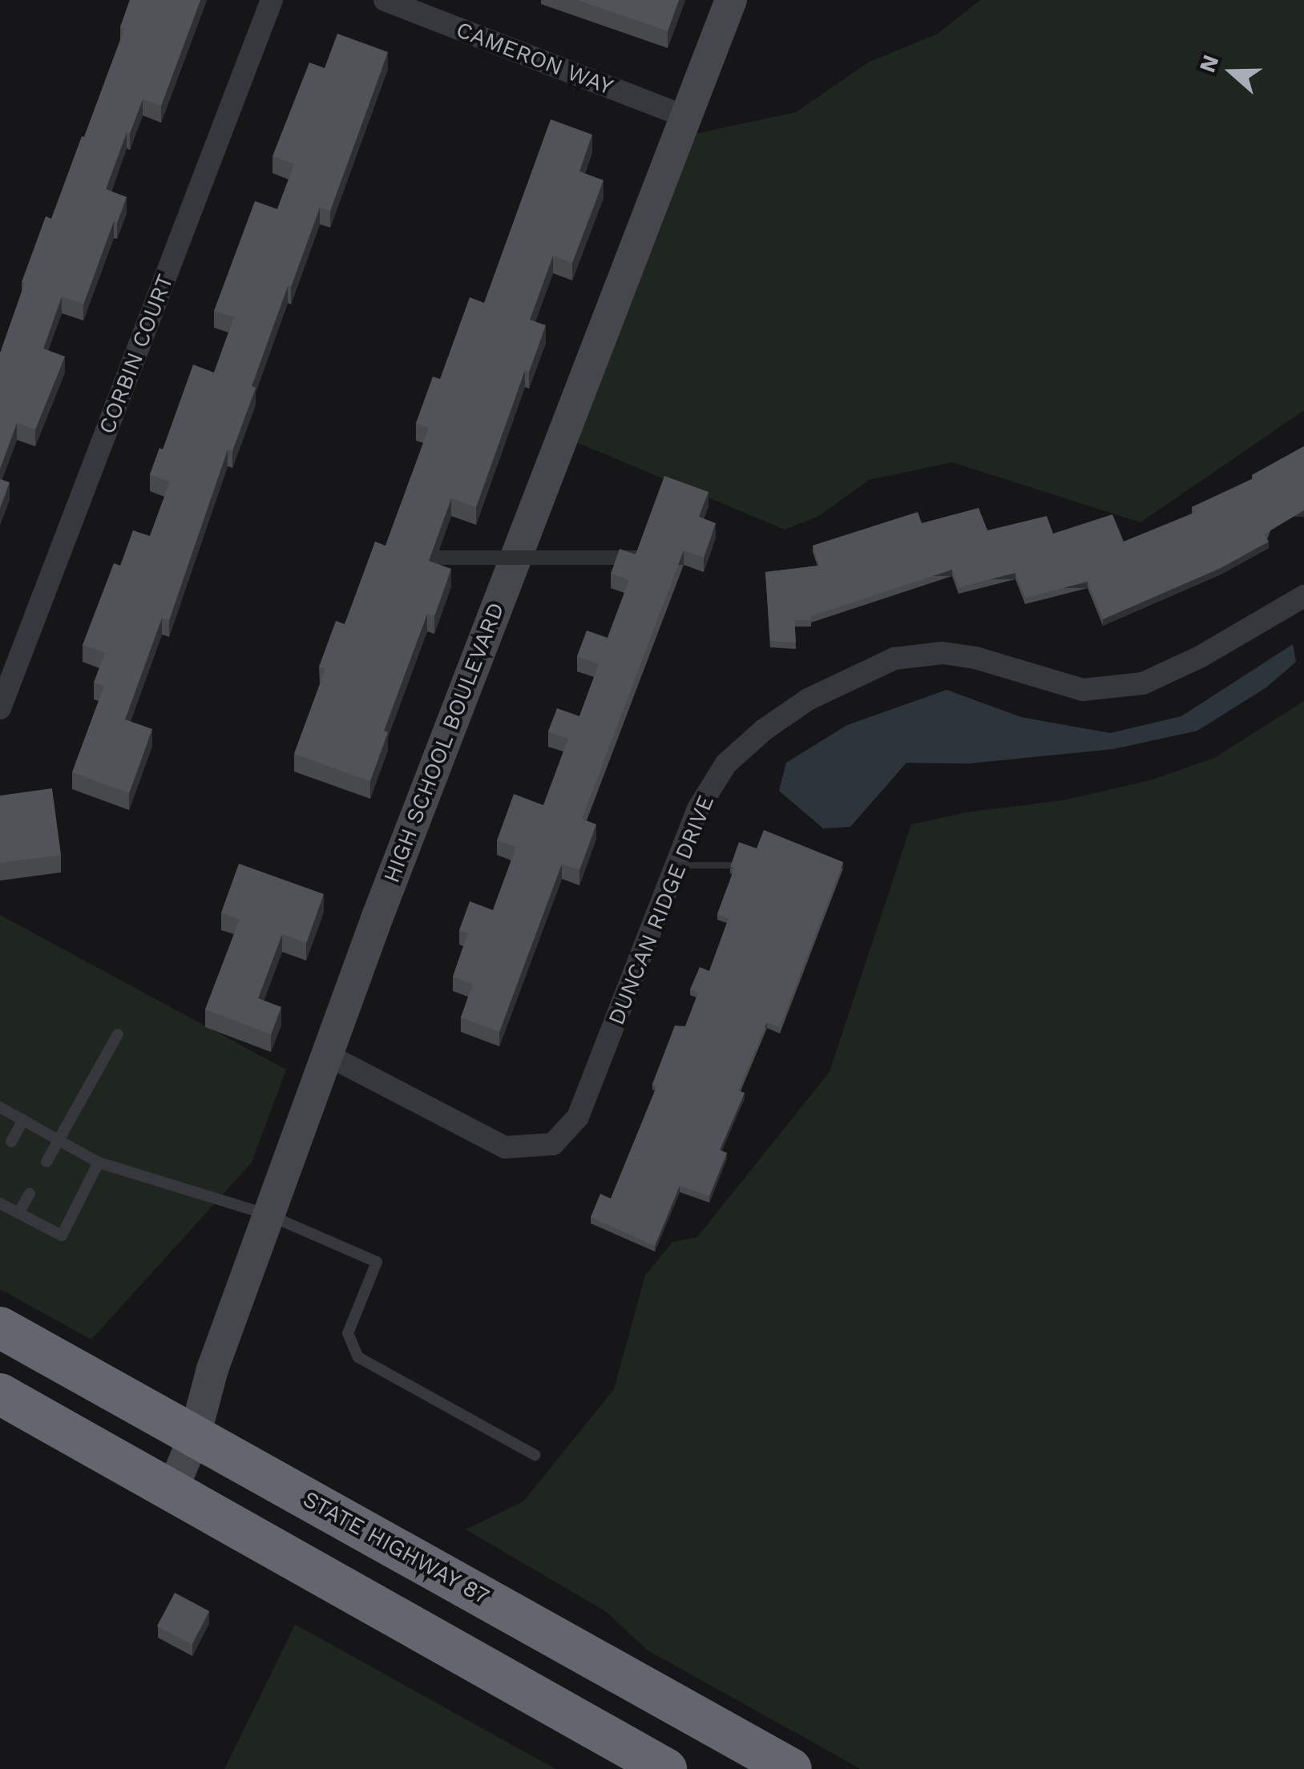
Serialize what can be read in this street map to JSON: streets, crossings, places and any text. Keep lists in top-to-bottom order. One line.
{"streets":{"highway":["STATE HIGHWAY 87"],"street":["CAMERON WAY","CORBIN COURT","HIGH SCHOOL BOULEVARD","DUNCAN RIDGE DRIVE"]},"crossings":[["CAMERON WAY","HIGH SCHOOL BOULEVARD"],["HIGH SCHOOL BOULEVARD","DUNCAN RIDGE DRIVE"],["HIGH SCHOOL BOULEVARD","STATE HIGHWAY 87"]],"north":"left"}
